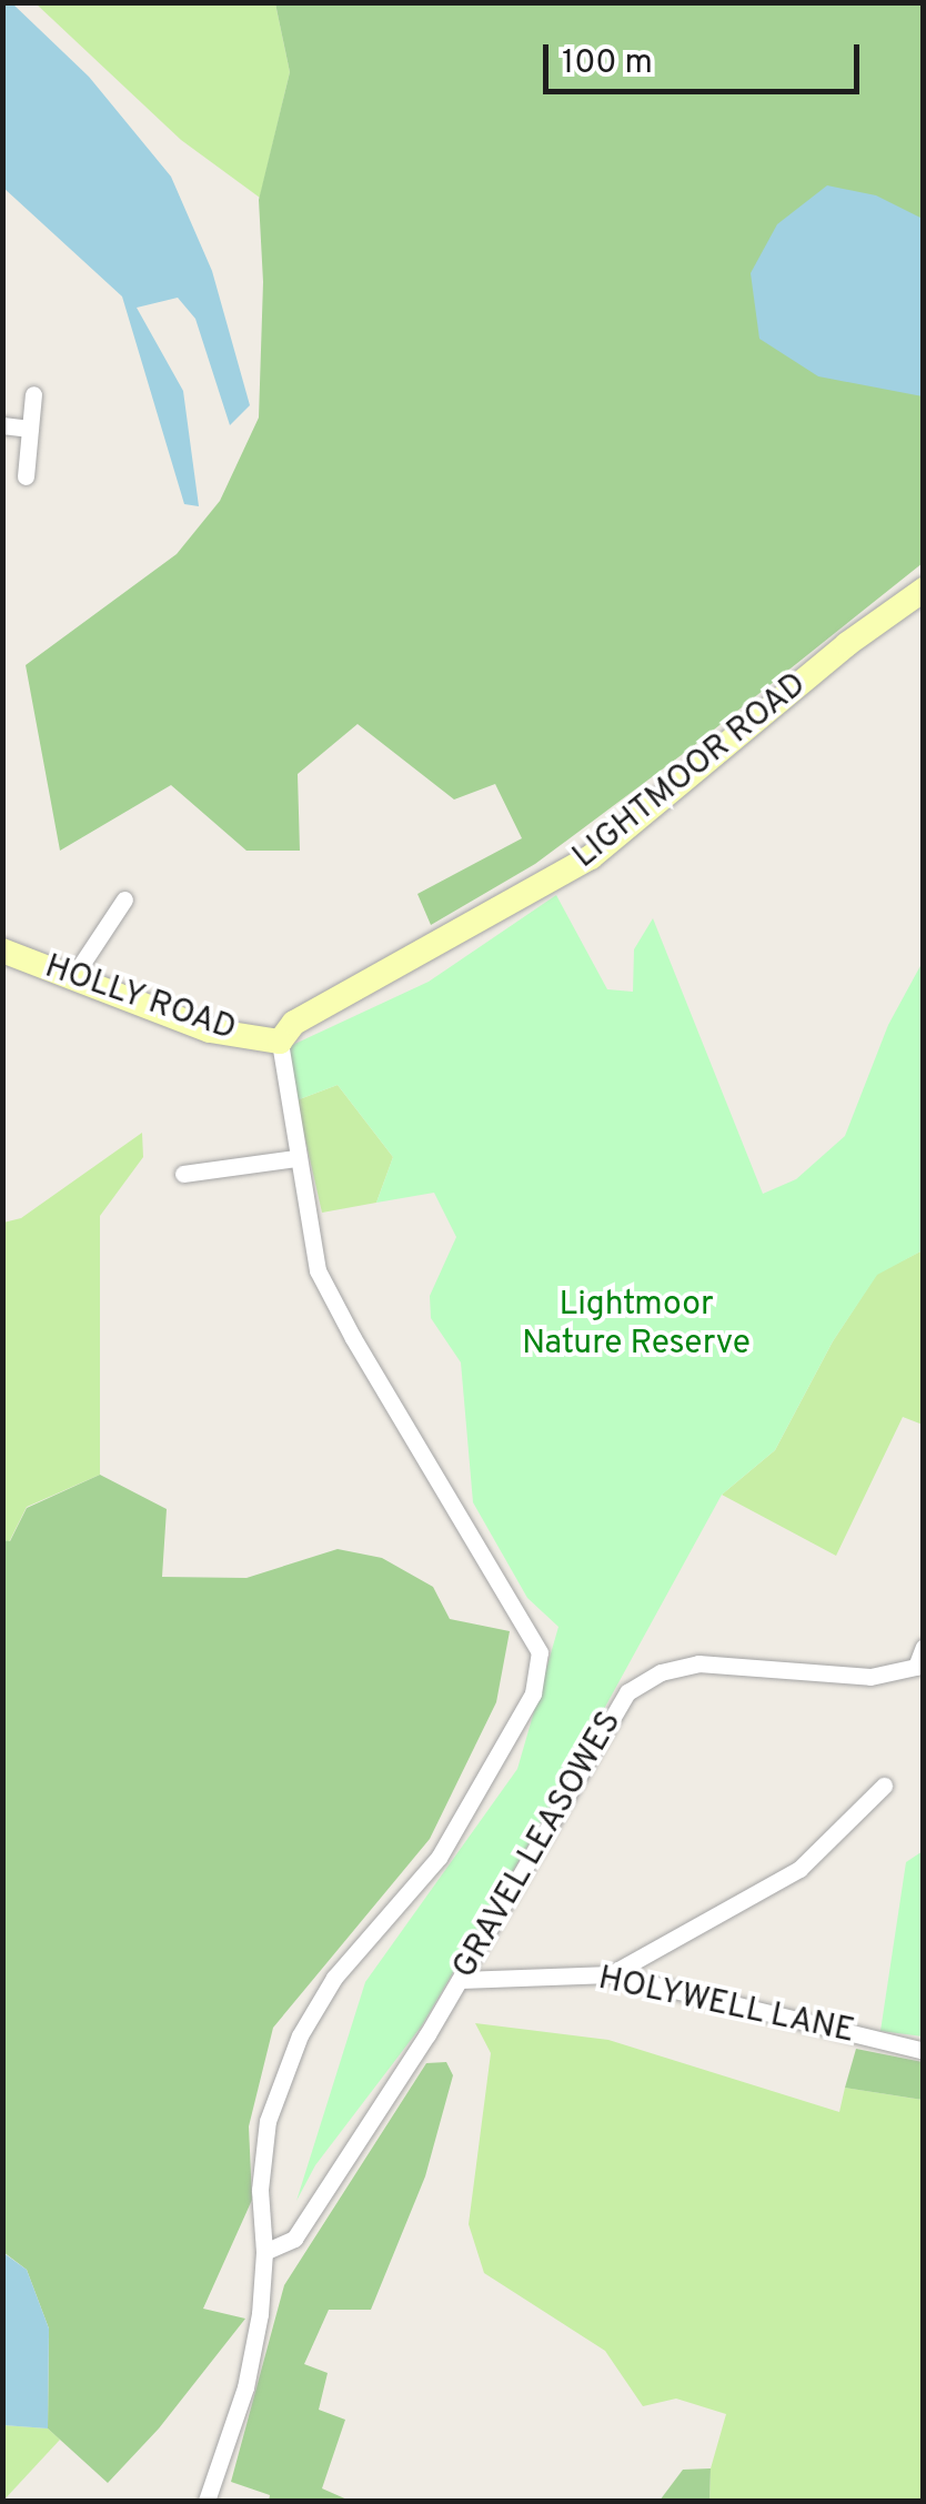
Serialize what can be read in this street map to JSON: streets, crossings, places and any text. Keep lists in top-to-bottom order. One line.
{"streets":{"street":["LIGHTMOOR ROAD","HOLLY ROAD","GRAVEL LEASOWES","HOLYWELL LANE"]},"crossings":[["LIGHTMOOR ROAD","HOLLY ROAD"],["GRAVEL LEASOWES","HOLYWELL LANE"]],"parks":["Lightmoor Nature Reserve"],"scale_bar":"100 m"}
